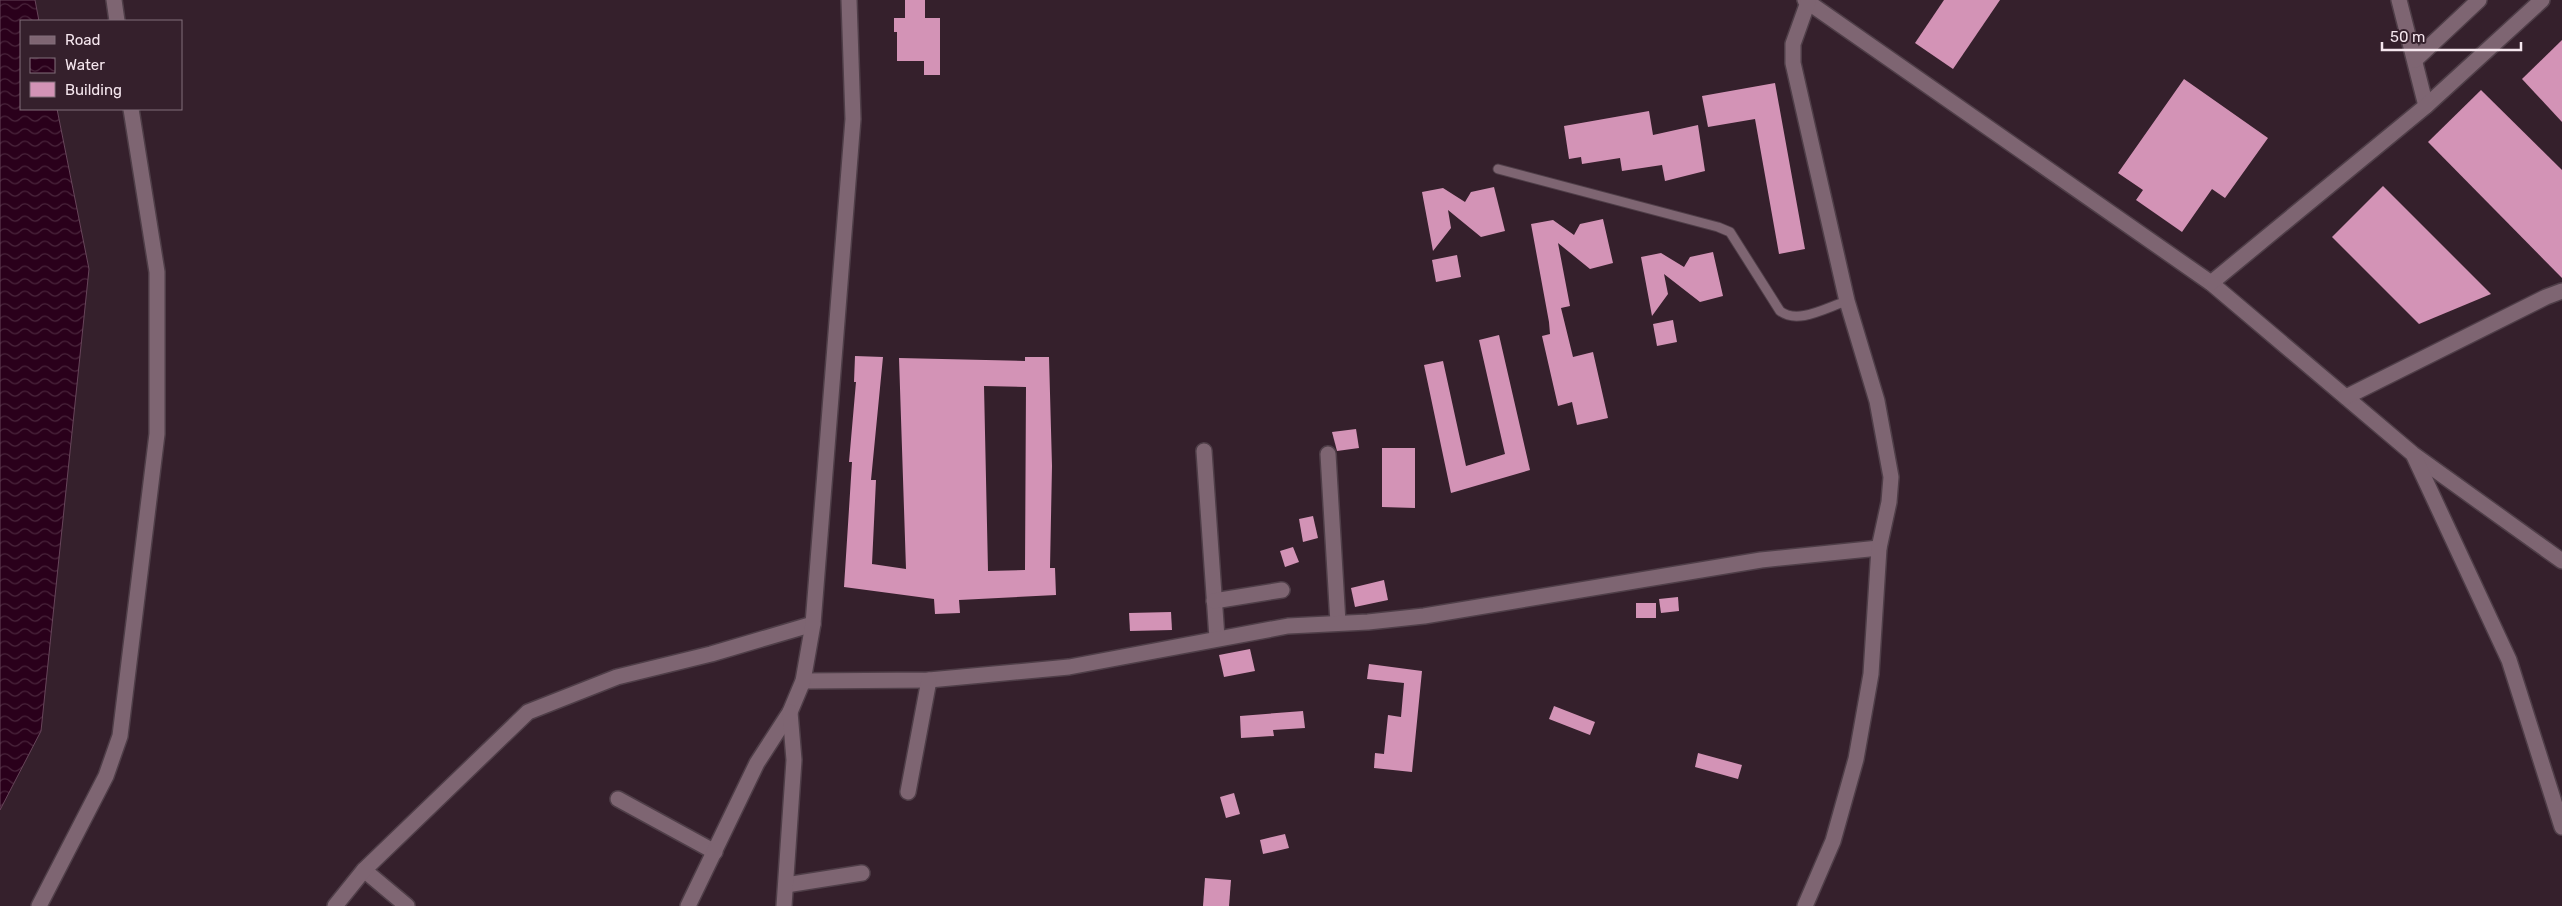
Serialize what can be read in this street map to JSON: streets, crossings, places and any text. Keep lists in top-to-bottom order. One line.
{"legend":["Road","Water","Building"],"scale_bar":"50 m"}
